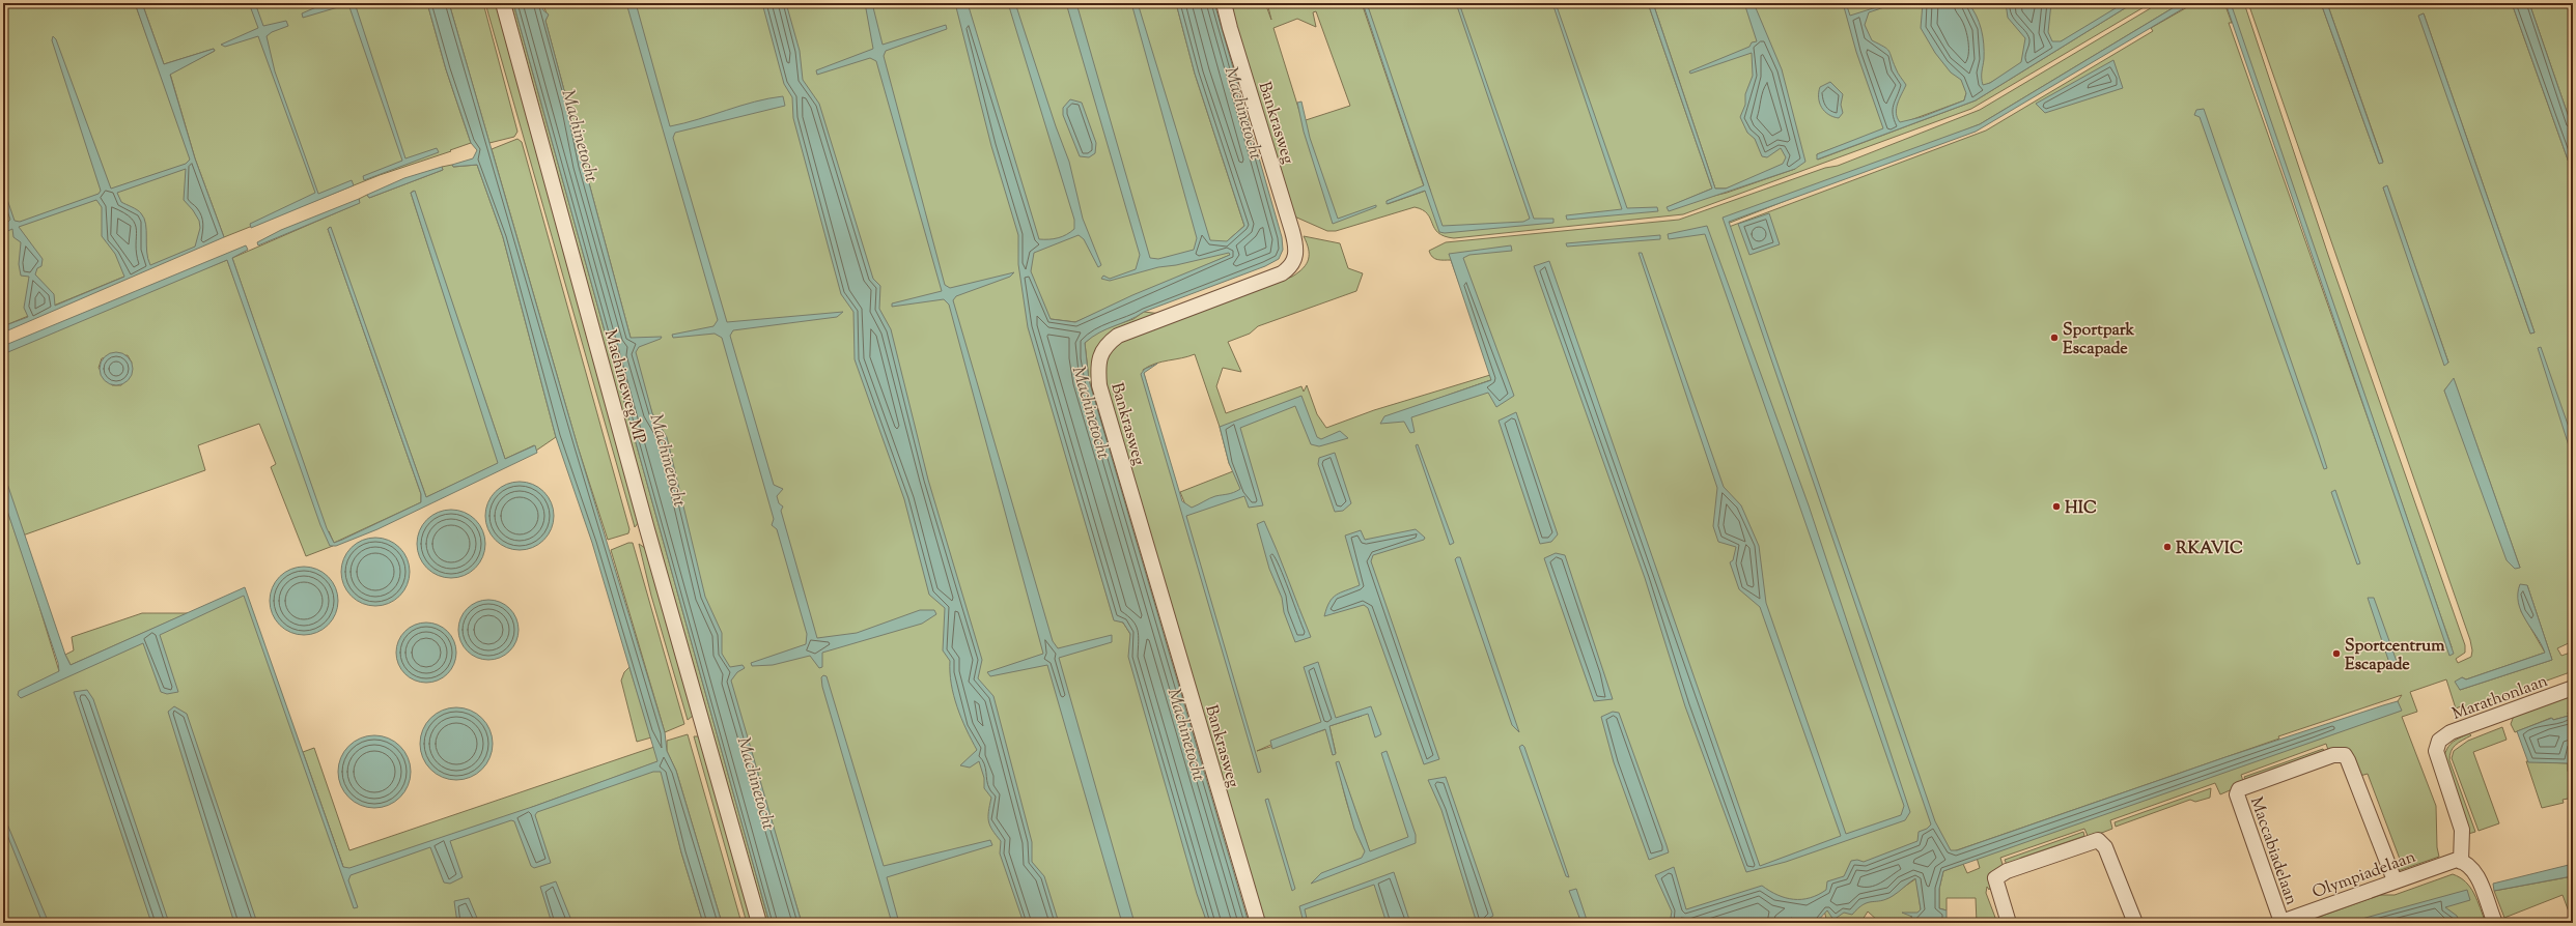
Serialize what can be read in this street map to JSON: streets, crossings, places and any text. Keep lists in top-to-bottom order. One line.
{"streets":{"street":["Bankrasweg","Machineweg MP","Marathonlaan","Maccabiadelaan","Olympiadelaan"]},"crossings":[["Marathonlaan","Olympiadelaan"],["Maccabiadelaan","Olympiadelaan"]],"water":["Machinetocht"],"places":["Sportpark Escapade","HIC","RKAVIC","Sportcentrum Escapade"]}
